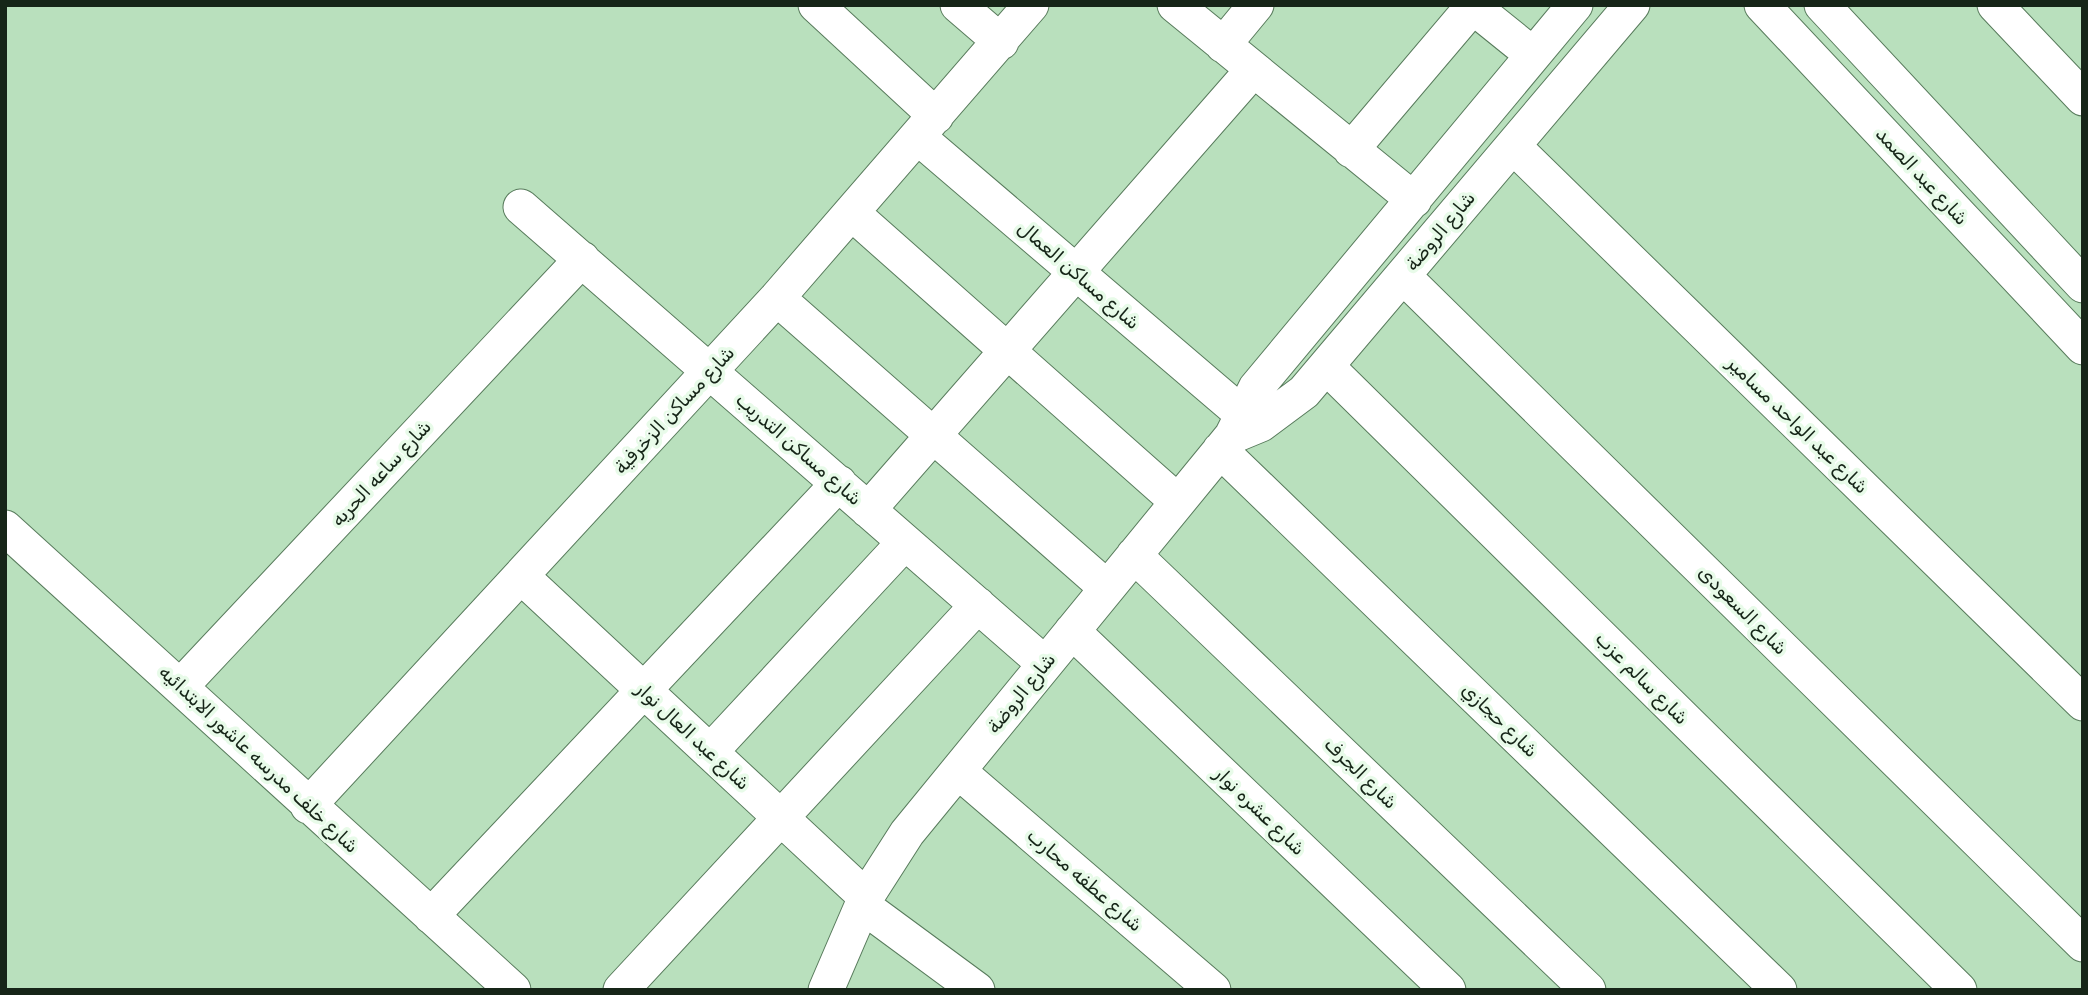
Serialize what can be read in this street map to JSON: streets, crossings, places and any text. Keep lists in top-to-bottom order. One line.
{"streets":{"street":["شارع عبد الصمد","شارع الروضة","شارع مساكن العمال","شارع مساكن الزخرفية","شارع عبد الواحد مسامير","شارع مساكن التدريب","شارع ساعه الحريه","شارع السعودى","شارع سالم عزب","شارع حجازي","شارع عبد العال نوار","شارع خلف مدرسه عاشور الابتدائيه","شارع الجرف","شارع عشره نوار","شارع عطفه محارب"]},"crossings":[["شارع الروضة","شارع مساكن العمال"],["شارع الروضة","شارع عبد الواحد مسامير"],["شارع الروضة","شارع مساكن التدريب"],["شارع الروضة","شارع السعودى"],["شارع الروضة","شارع سالم عزب"],["شارع الروضة","شارع حجازي"],["شارع الروضة","شارع عبد العال نوار"],["شارع الروضة","شارع الجرف"],["شارع الروضة","شارع عشره نوار"],["شارع الروضة","شارع عطفه محارب"],["شارع مساكن العمال","شارع مساكن الزخرفية"],["شارع مساكن العمال","شارع حجازي"],["شارع مساكن الزخرفية","شارع مساكن التدريب"],["شارع مساكن الزخرفية","شارع عبد العال نوار"],["شارع مساكن الزخرفية","شارع خلف مدرسه عاشور الابتدائيه"],["شارع مساكن التدريب","شارع ساعه الحريه"],["شارع ساعه الحريه","شارع خلف مدرسه عاشور الابتدائيه"]]}
